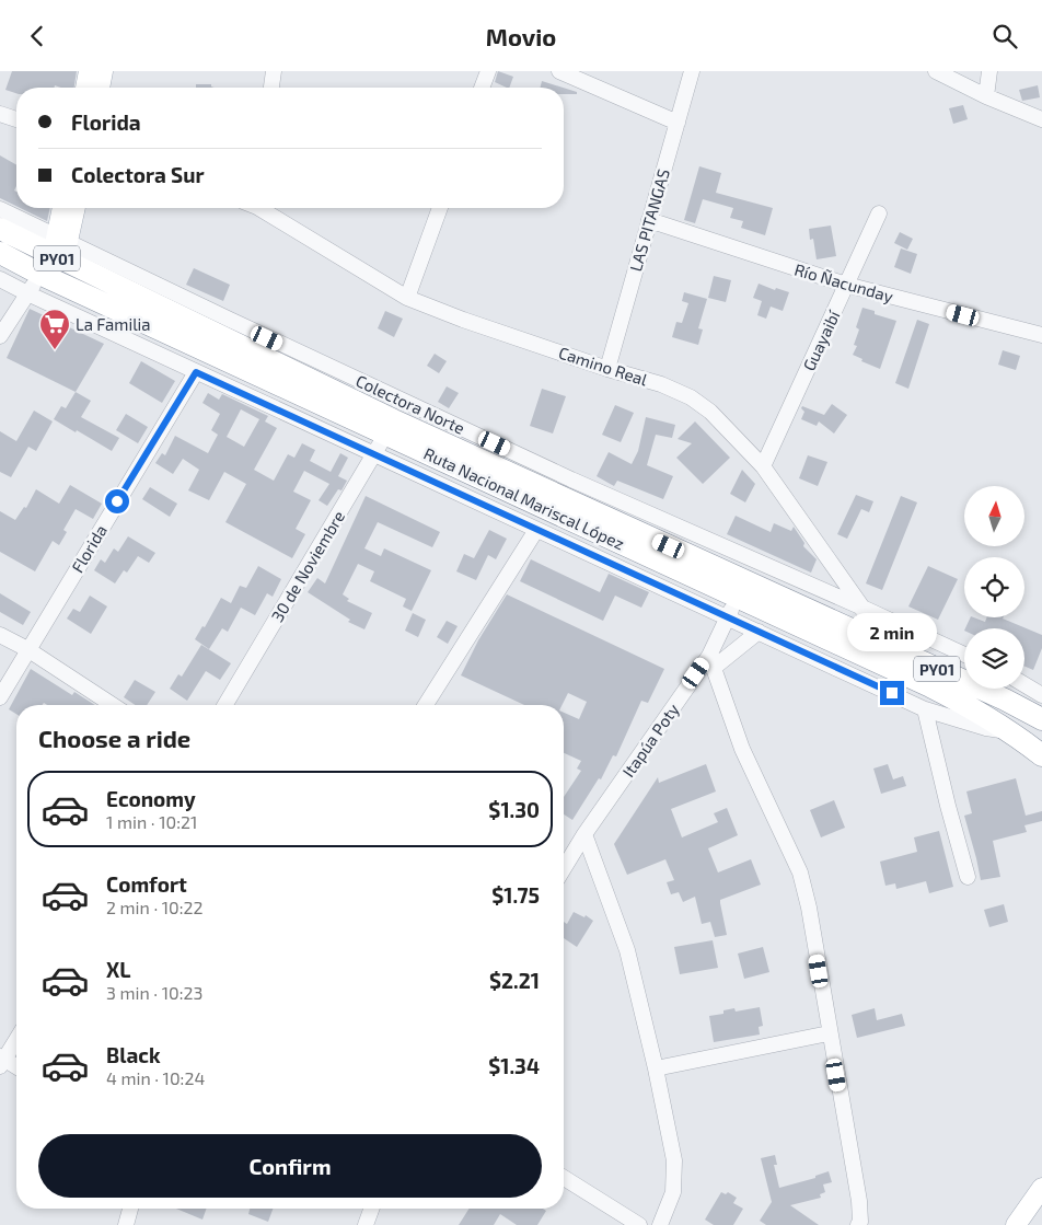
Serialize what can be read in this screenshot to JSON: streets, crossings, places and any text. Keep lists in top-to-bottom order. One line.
{"streets":{"highway":["PY01","Ruta Nacional Mariscal López"],"street":["LAS PITANGAS","Río Ñacunday","Guayaibí","Camino Real","Colectora Norte","Florida","30 de Noviembre","Itapúa Poty"]},"crossings":[["LAS PITANGAS","Río Ñacunday"],["LAS PITANGAS","Camino Real"],["Río Ñacunday","Guayaibí"],["Guayaibí","Camino Real"],["Camino Real","Colectora Norte"],["Camino Real","Ruta Nacional Mariscal López"],["Colectora Norte","Ruta Nacional Mariscal López"],["Ruta Nacional Mariscal López","30 de Noviembre"],["Ruta Nacional Mariscal López","Itapúa Poty"]],"places":{"supermarket":["La Familia"]},"north":"top","page":{"header":"Movio","banner":["Florida","Colectora Sur"],"bubble":"2 min","heading":"Choose a ride","list":[{"name":"Economy","note":"1 min · 10:21","value":"$1.30"},{"name":"Comfort","note":"2 min · 10:22","value":"$1.75"},{"name":"XL","note":"3 min · 10:23","value":"$2.21"},{"name":"Black","note":"4 min · 10:24","value":"$1.34"}],"buttons":"Confirm"}}
